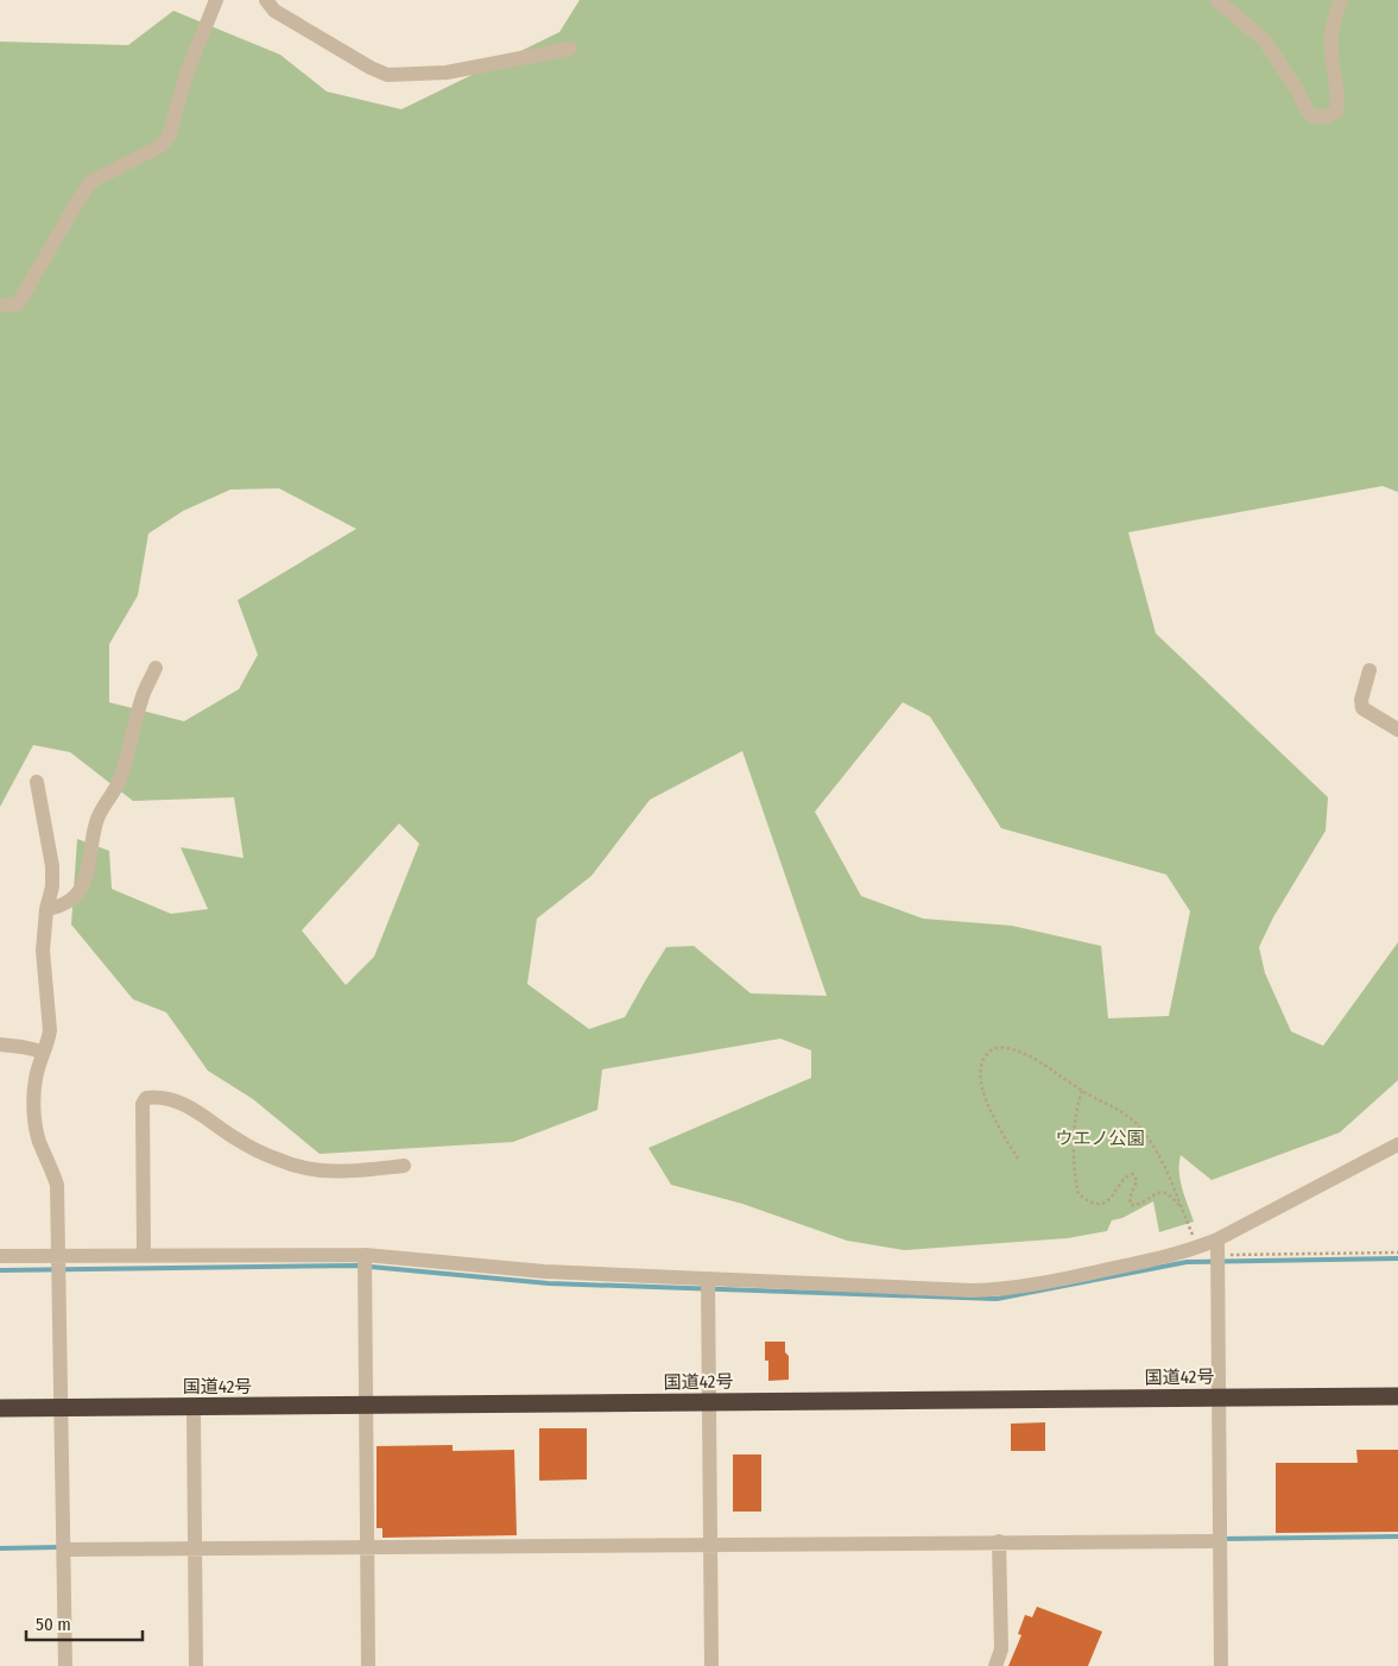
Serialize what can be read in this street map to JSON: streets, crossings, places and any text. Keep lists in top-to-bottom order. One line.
{"streets":{"highway":["国道42号"]},"parks":["ウエノ公園"],"scale_bar":"50 m"}
